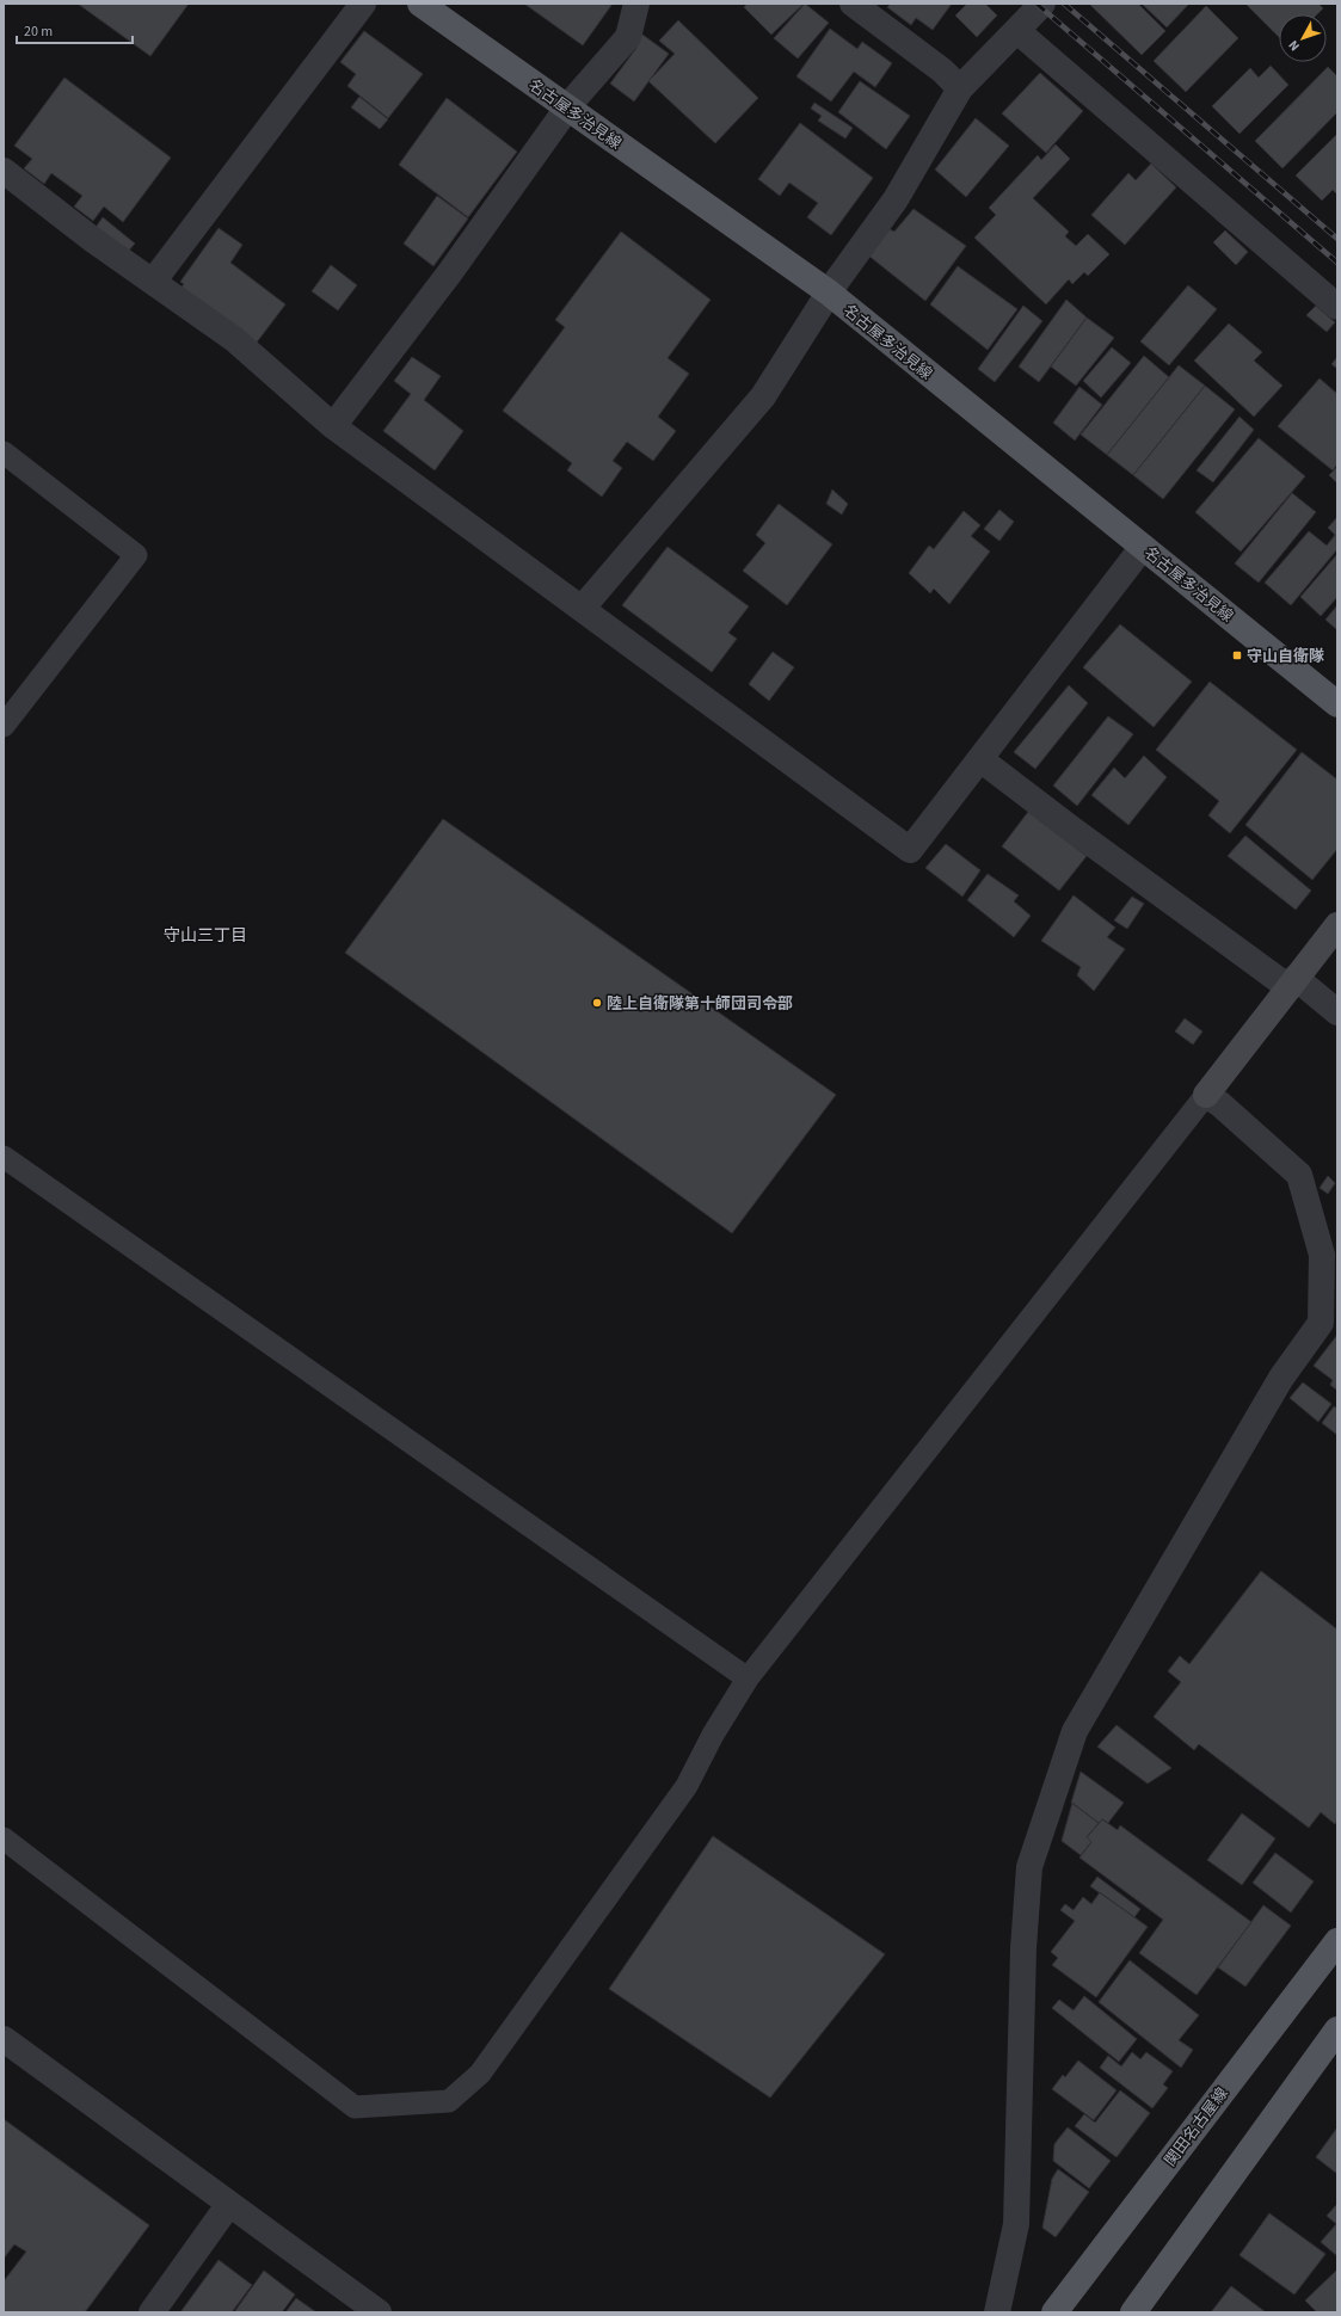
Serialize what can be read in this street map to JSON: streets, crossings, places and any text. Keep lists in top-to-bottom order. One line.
{"streets":{"main road":["名古屋多治見線","関田名古屋線"]},"districts":["守山三丁目"],"places":{"transit":["守山自衛隊"],"other":["陸上自衛隊第十師団司令部"]},"scale_bar":"20 m","north":"bottom left"}
